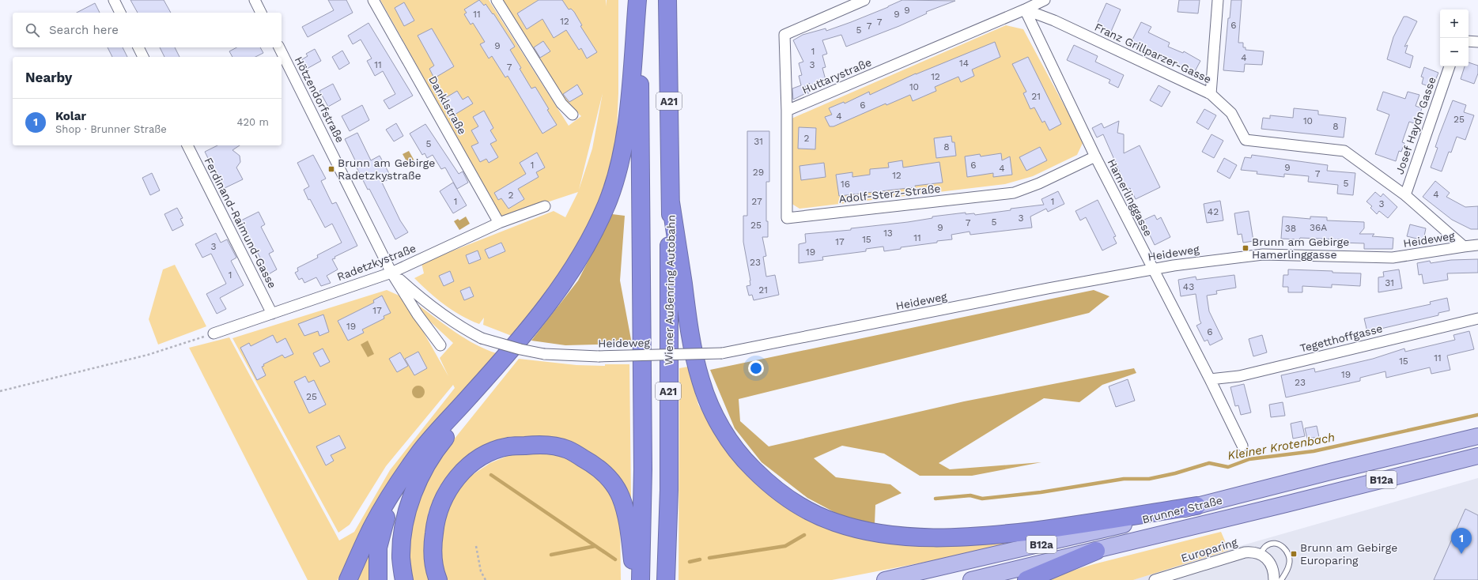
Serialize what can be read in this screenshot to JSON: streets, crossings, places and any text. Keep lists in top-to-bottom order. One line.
{"streets":{"highway":["A21","Wiener Außenring Autobahn"],"main road":["B12a","Brunner Straße"],"street":["Franz Grillparzer-Gasse","Huttarystraße","Hötzendorfstraße","Danklstraße","Josef Haydn Gasse","Adolf-Sterz-Straße","Hamerlinggasse","Ferdinand-Raimund-Gasse","Heideweg","Radetzkystraße","Tegetthoffgasse","Europaring"]},"crossings":[["Franz Grillparzer-Gasse","Huttarystraße"],["Franz Grillparzer-Gasse","Josef Haydn Gasse"],["Franz Grillparzer-Gasse","Hamerlinggasse"],["Franz Grillparzer-Gasse","Heideweg"],["Huttarystraße","Adolf-Sterz-Straße"],["Huttarystraße","Hamerlinggasse"],["Hötzendorfstraße","Heideweg"],["Hötzendorfstraße","Radetzkystraße"],["Danklstraße","Radetzkystraße"],["Adolf-Sterz-Straße","Hamerlinggasse"],["Hamerlinggasse","Heideweg"],["Hamerlinggasse","Tegetthoffgasse"],["Ferdinand-Raimund-Gasse","Radetzkystraße"],["Heideweg","Radetzkystraße"]],"water":["Kleiner Krotenbach"],"places":{"transit":["Brunn am Gebirge Radetzkystraße","Brunn am Gebirge Hamerlinggasse","Brunn am Gebirge Europaring"]},"house_numbers":["9","11","9","12","7","6","7","5","9","1","4","14","11","3","7","12","10","21","6","4","25","10","8","2","31","5","8","1","6","9","4","29","7","12","5","16","4","2","1","27","1","3","42","3","5","7","25","9","36A","38","13","11","15","17","3","19","23","1","31","43","21","17","19","6","11","15","19","23","25"],"page":{"map_buttons":["+","−"],"search":"Search here","heading":"Nearby","list":[{"mark":"1","name":"Kolar","note":"Shop · Brunner Straße","value":"420 m"}],"pins":"1"}}
